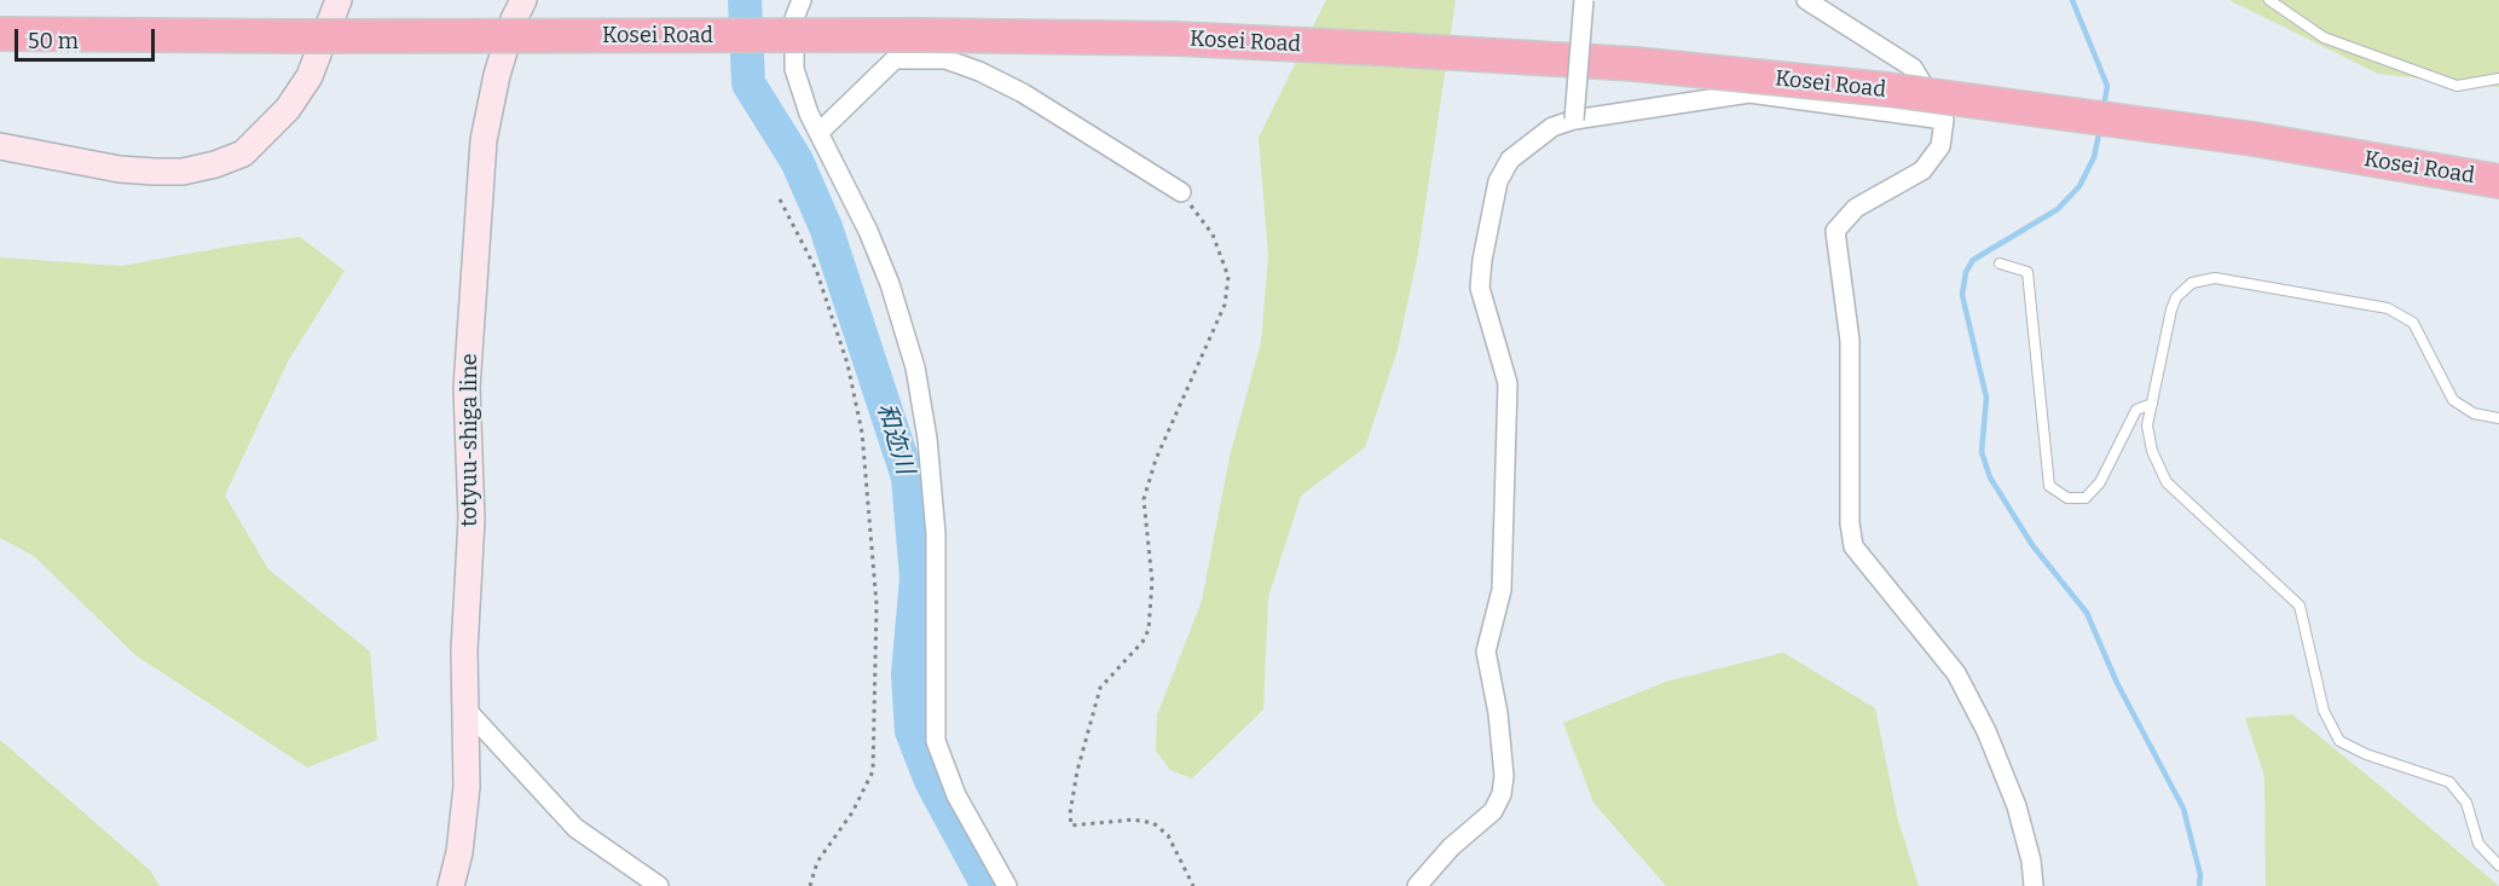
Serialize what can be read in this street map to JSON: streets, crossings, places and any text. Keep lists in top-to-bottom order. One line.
{"streets":{"highway":["Kosei Road"],"main road":["totyuu-shiga line"]},"water":["和迩川"],"scale_bar":"50 m"}
